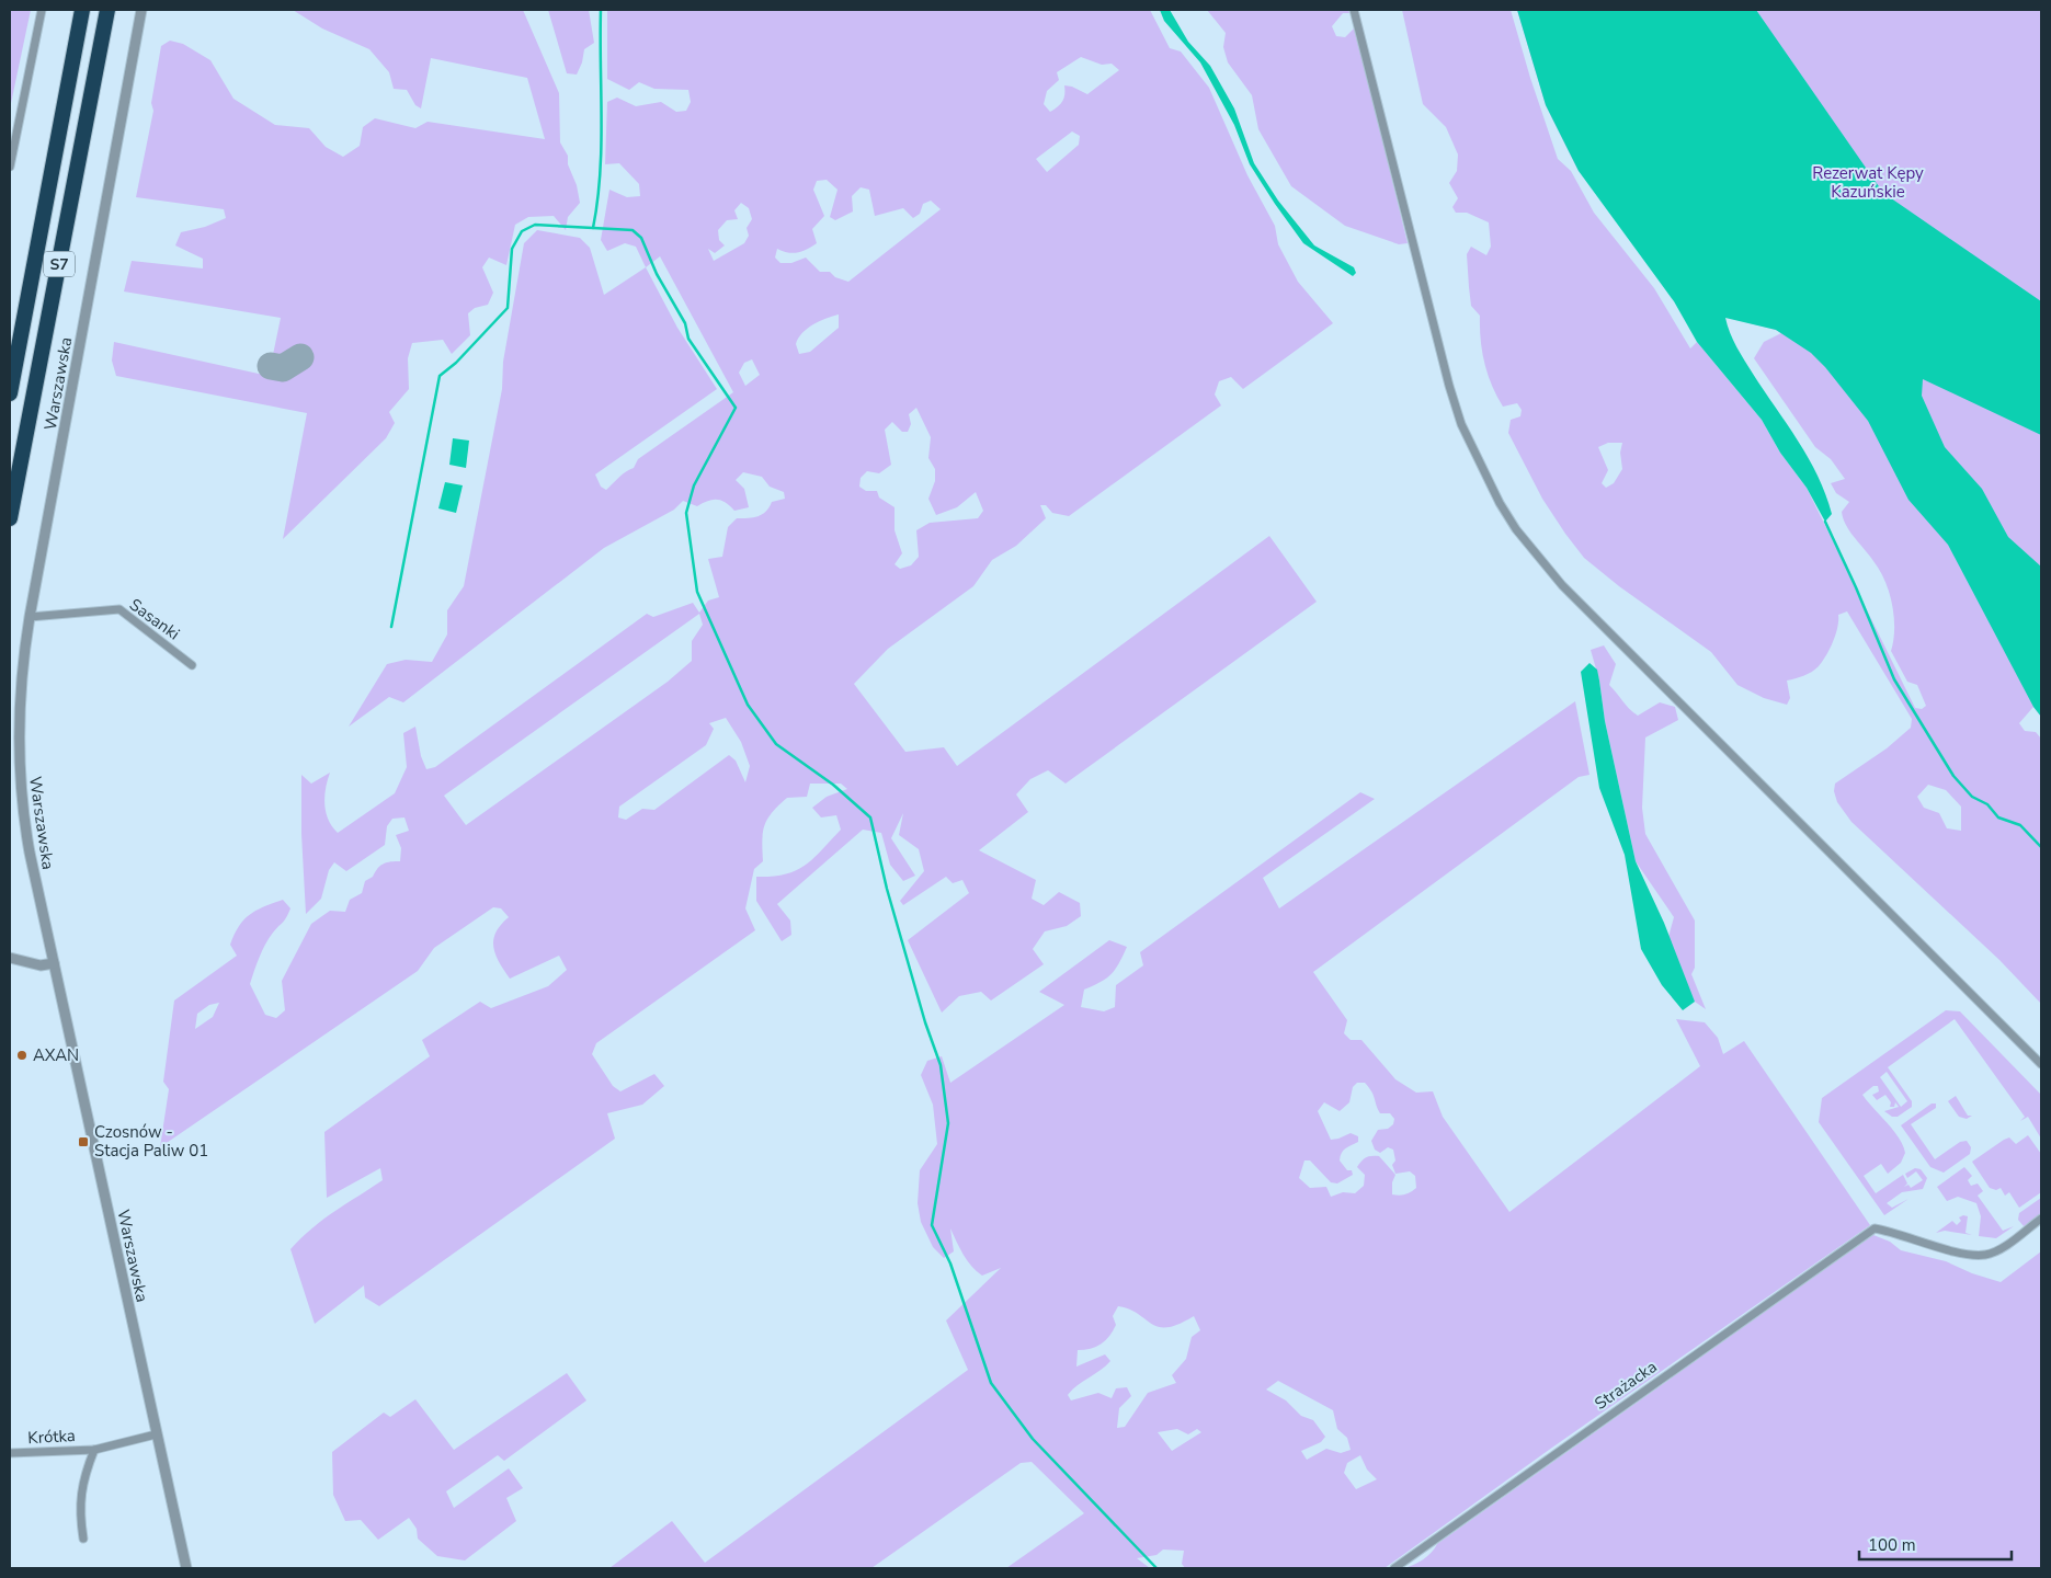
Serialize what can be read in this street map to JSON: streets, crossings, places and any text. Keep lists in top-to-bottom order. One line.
{"streets":{"highway":["S7"],"street":["Warszawska","Sasanki","Strażacka","Krótka"]},"crossings":[["Warszawska","Sasanki"],["Warszawska","Krótka"]],"parks":["Rezerwat Kępy Kazuńskie"],"places":{"other":["AXAN"],"transit":["Czosnów - Stacja Paliw 01"]},"scale_bar":"100 m"}
